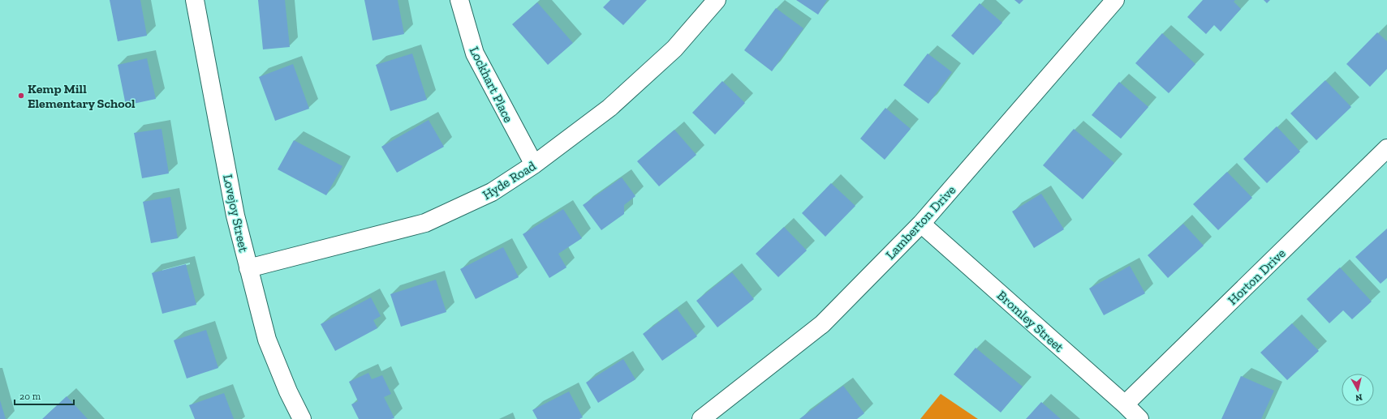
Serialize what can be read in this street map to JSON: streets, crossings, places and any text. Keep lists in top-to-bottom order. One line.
{"streets":{"street":["Lockhart Place","Hyde Road","Lovejoy Street","Lamberton Drive","Horton Drive","Bromley Street"]},"crossings":[["Lockhart Place","Hyde Road"],["Hyde Road","Lovejoy Street"],["Lamberton Drive","Bromley Street"],["Horton Drive","Bromley Street"]],"places":["Kemp Mill Elementary School"],"scale_bar":"20 m","north":"bottom"}
